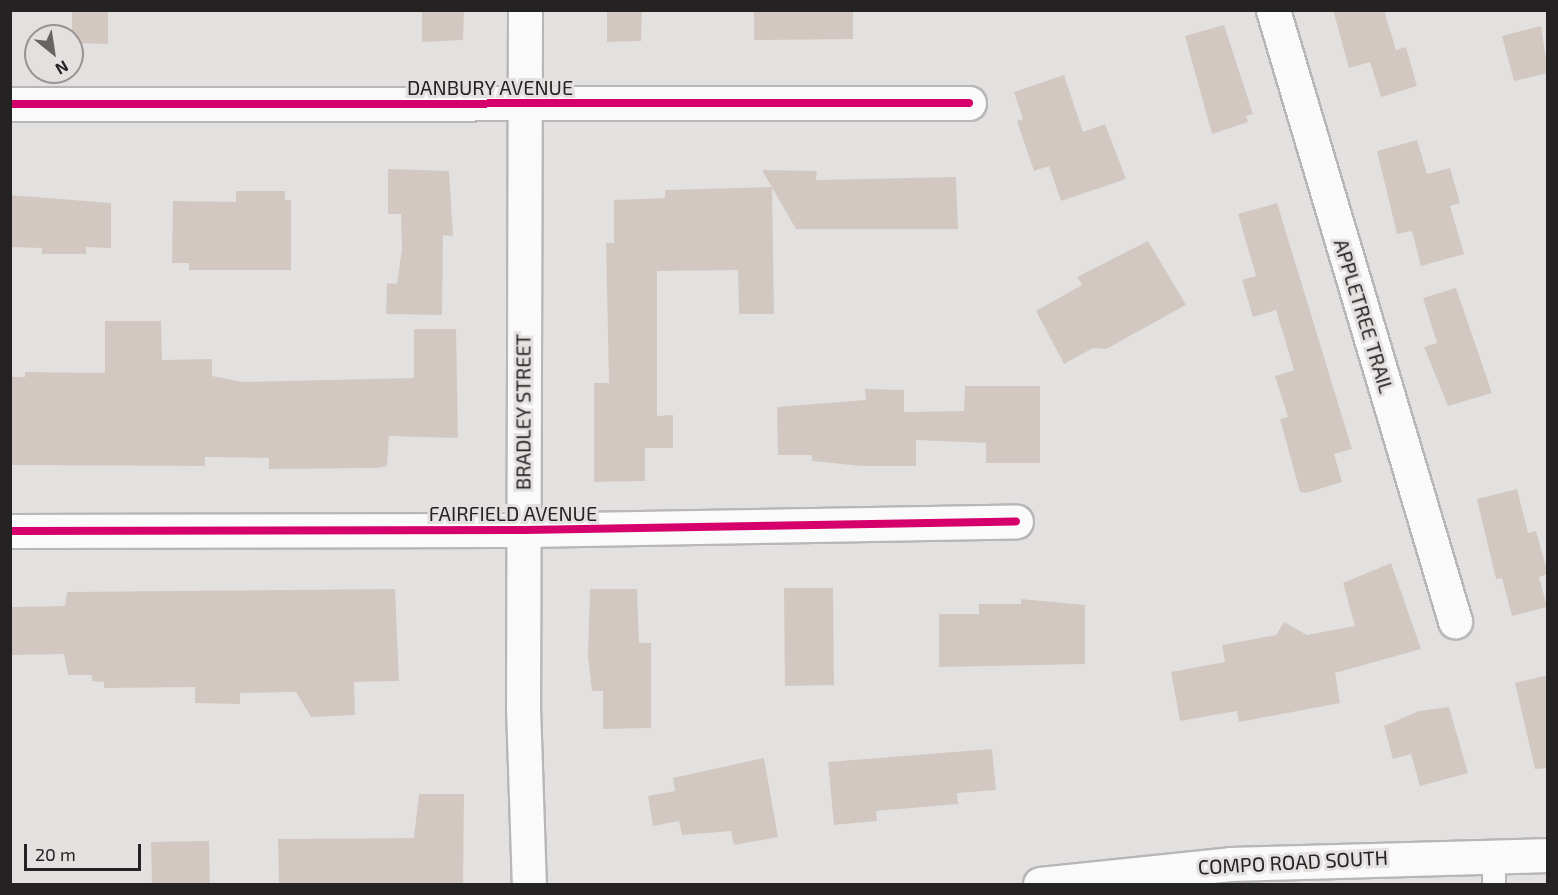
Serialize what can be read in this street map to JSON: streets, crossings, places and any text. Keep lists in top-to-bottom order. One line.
{"streets":{"street":["DANBURY AVENUE","APPLETREE TRAIL","BRADLEY STREET","FAIRFIELD AVENUE","COMPO ROAD SOUTH"]},"crossings":[["DANBURY AVENUE","BRADLEY STREET"],["BRADLEY STREET","FAIRFIELD AVENUE"]],"scale_bar":"20 m","north":"bottom right"}
